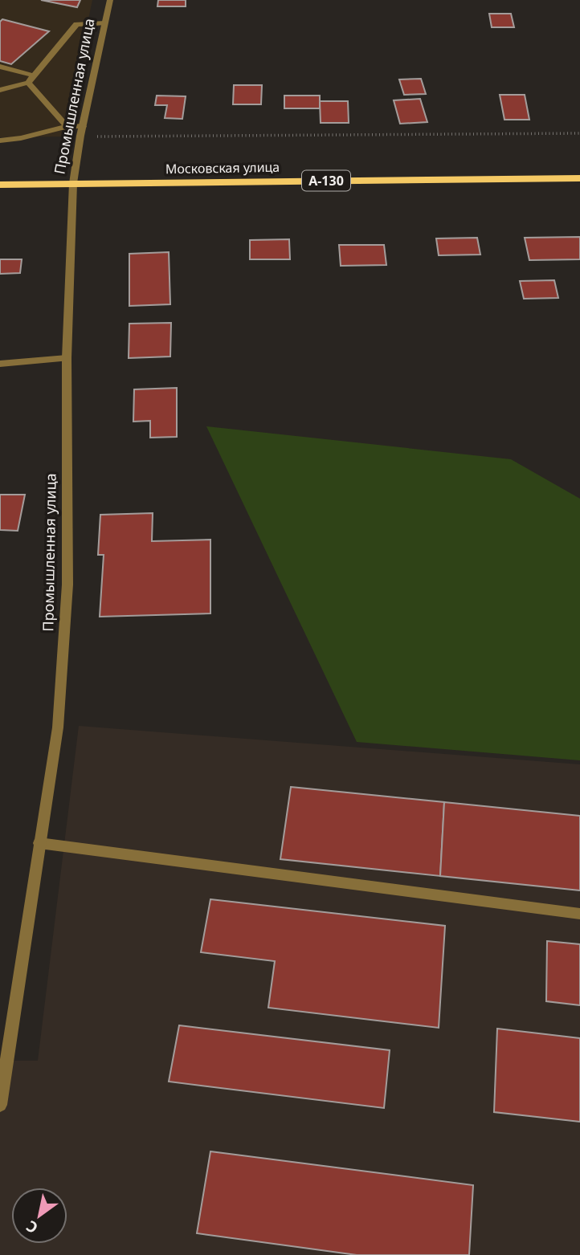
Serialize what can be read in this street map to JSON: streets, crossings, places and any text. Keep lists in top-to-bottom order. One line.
{"streets":{"highway":["Московская улица","А-130"],"street":["Промышленная улица"]},"crossings":[["Промышленная улица","Московская улица"]],"north":"bottom left"}
